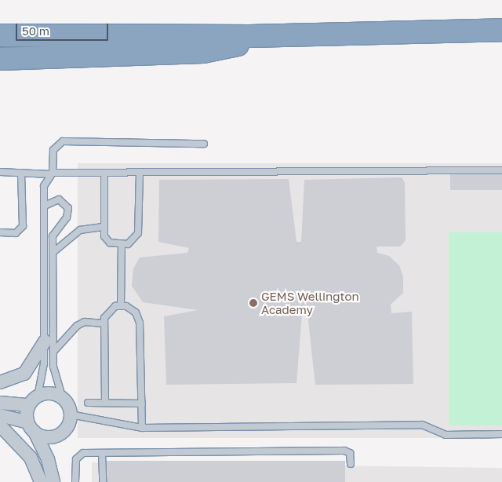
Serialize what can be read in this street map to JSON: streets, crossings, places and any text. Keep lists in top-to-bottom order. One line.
{"places":["GEMS Wellington Academy"],"scale_bar":"50 m"}
